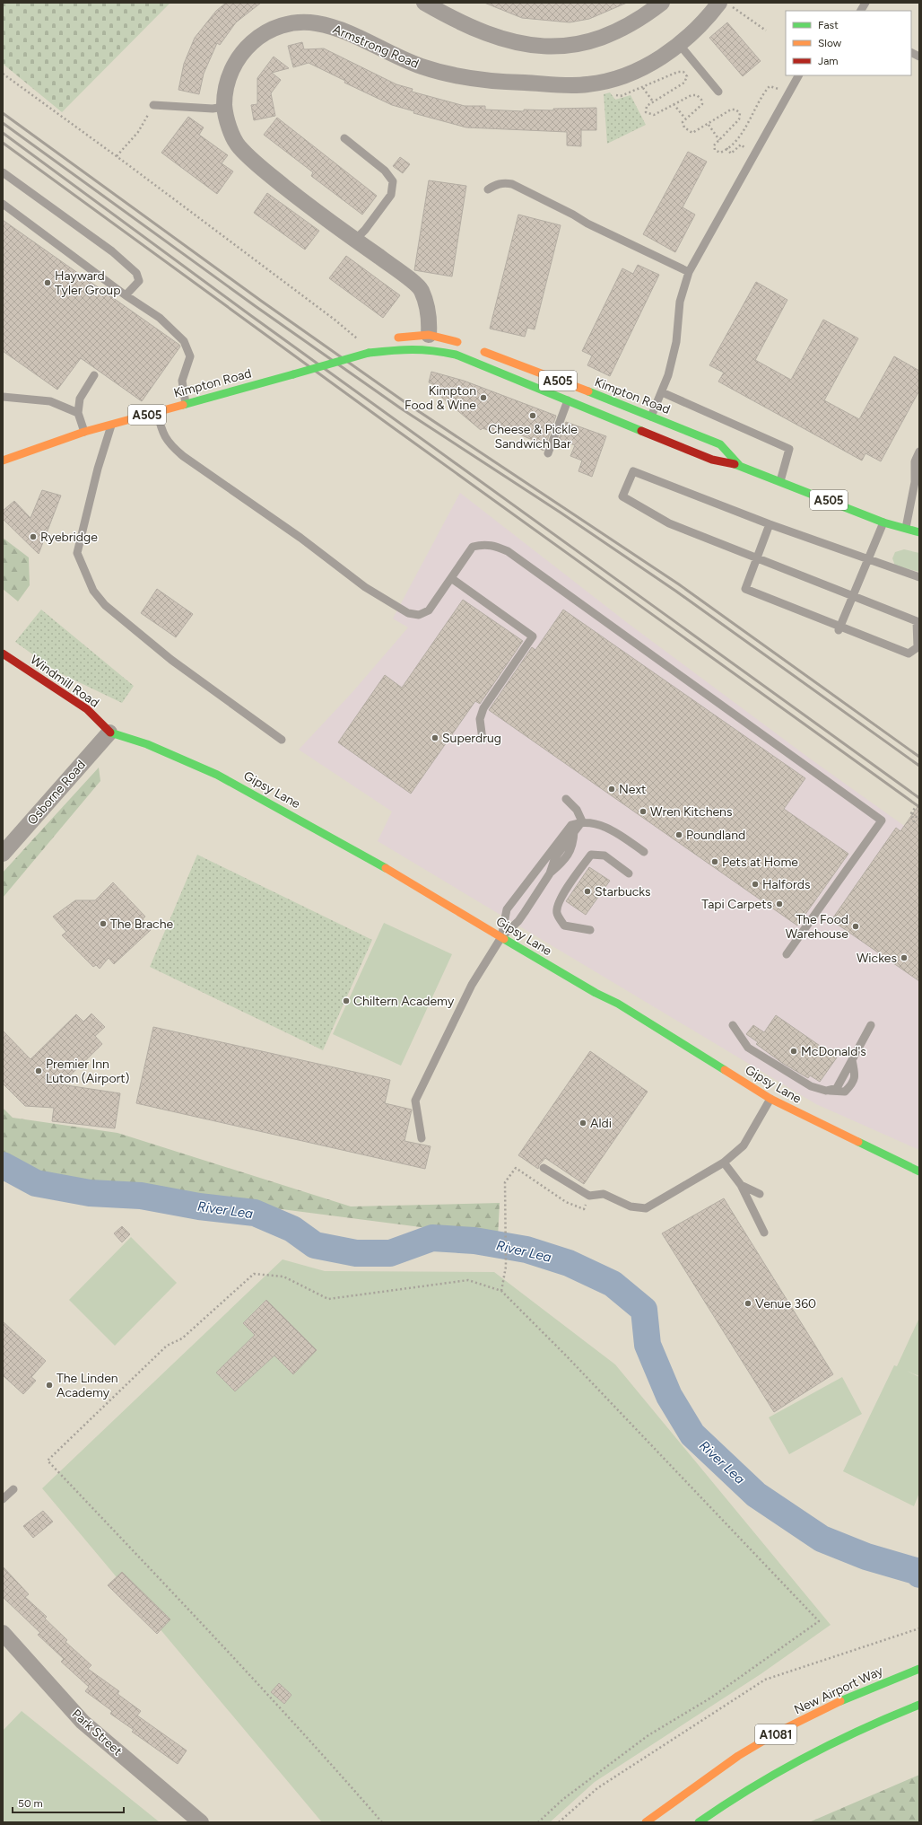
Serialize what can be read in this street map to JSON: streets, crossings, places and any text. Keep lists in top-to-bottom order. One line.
{"streets":{"main road":["A505","Kimpton Road","Windmill Road","Gipsy Lane","New Airport Way","A1081"],"street":["Armstrong Road","Osborne Road","Park Street"]},"crossings":[["Armstrong Road","Kimpton Road"],["Windmill Road","Gipsy Lane"],["Windmill Road","Osborne Road"],["Gipsy Lane","Osborne Road"]],"water":["River Lea"],"places":["Hayward Tyler Group","Kimpton Food & Wine","Cheese & Pickle Sandwich Bar","Ryebridge","Superdrug","Next","Wren Kitchens","Poundland","Pets at Home","Halfords","Starbucks","Tapi Carpets","The Brache","The Food Warehouse","Wickes","Chiltern Academy","McDonald's","Premier Inn Luton (Airport)","Aldi","Venue 360","The Linden Academy"],"legend":["Fast","Slow","Jam"],"scale_bar":"50 m"}
